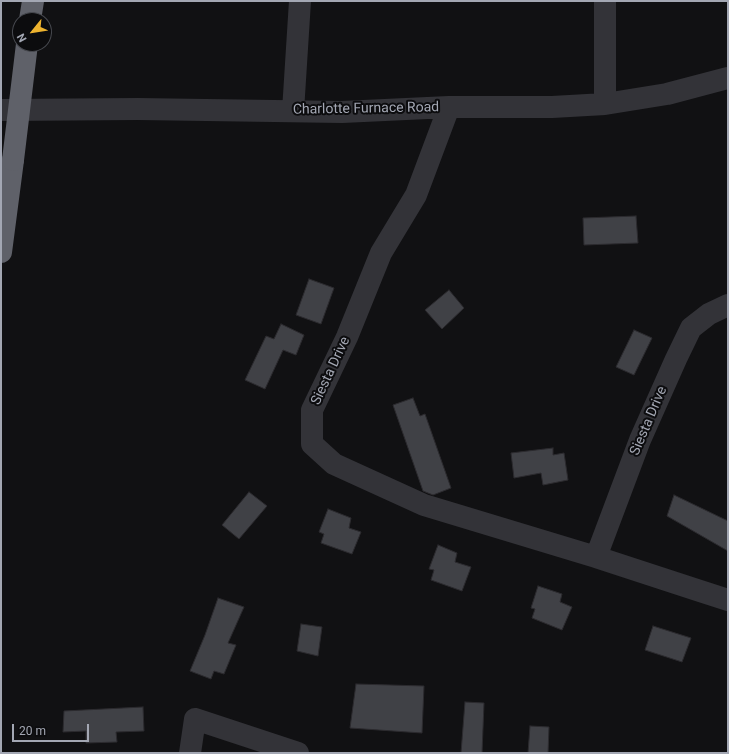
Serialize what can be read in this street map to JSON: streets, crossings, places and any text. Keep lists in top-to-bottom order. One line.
{"streets":{"street":["Charlotte Furnace Road","Siesta Drive"]},"crossings":[["Charlotte Furnace Road","Siesta Drive"]],"scale_bar":"20 m","north":"bottom left"}
